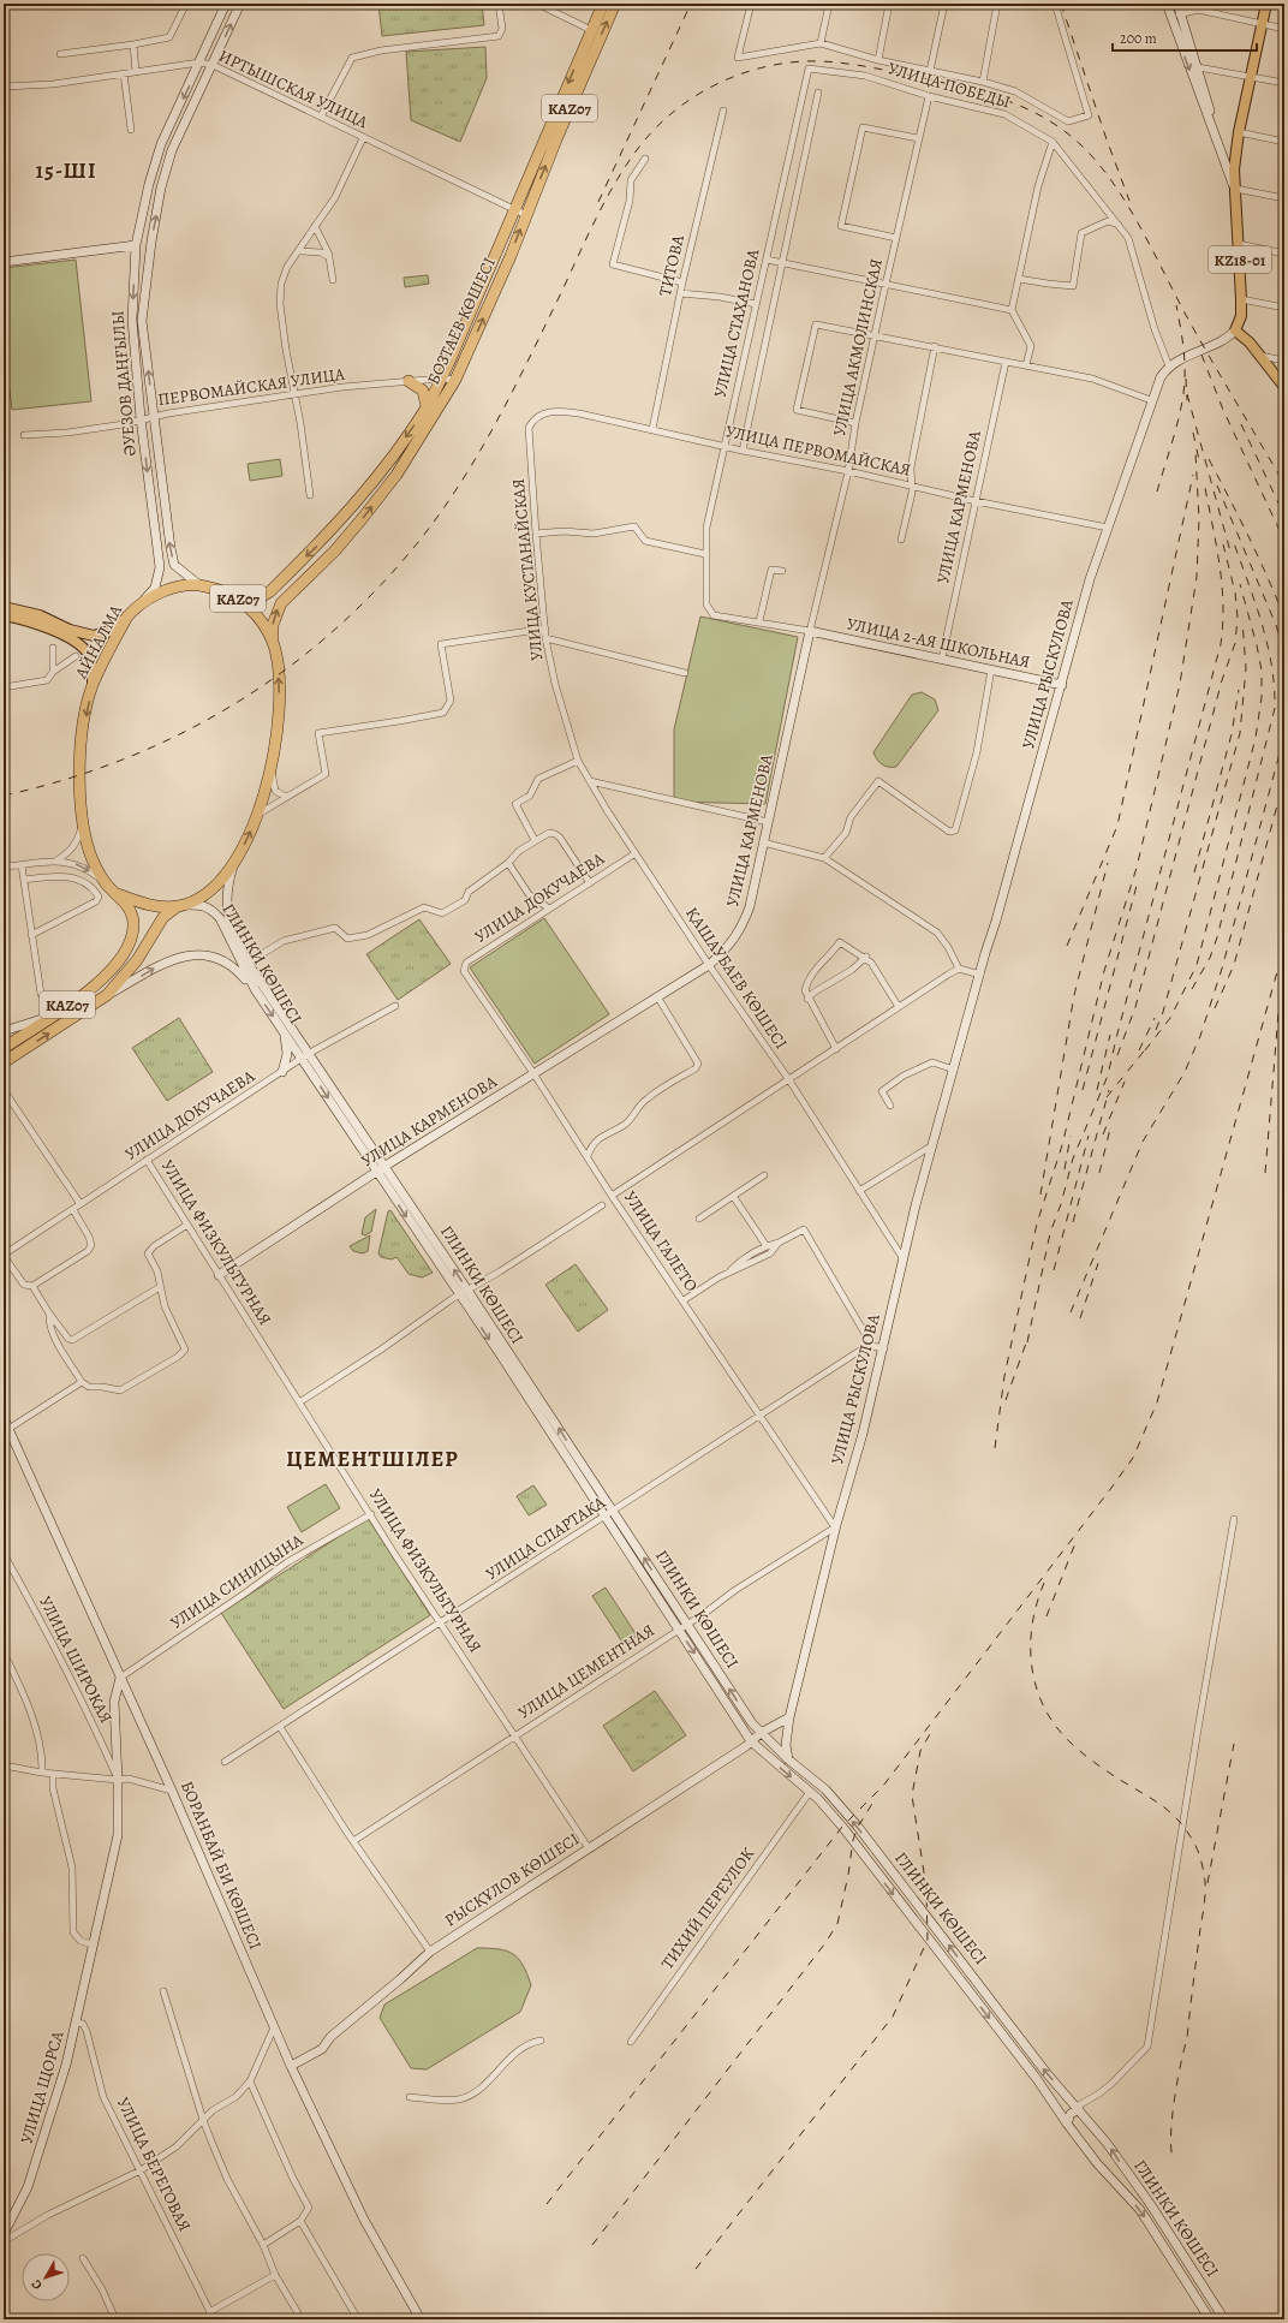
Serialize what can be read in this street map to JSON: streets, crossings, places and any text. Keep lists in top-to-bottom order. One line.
{"streets":{"highway":["KAZ07","БОЗТАЕВ КӨШЕСІ","АЙНАЛМА"],"main road":["KZ18-01","ӘУЕЗОВ ДАҢҒЫЛЫ","УЛИЦА КАРМЕНОВА","УЛИЦА 2-АЯ ШКОЛЬНАЯ","УЛИЦА РЫСКУЛОВА","ГЛИНКИ КӨШЕСІ","БОРАНБАЙ БИ КӨШЕСІ","РЫСҚҰЛОВ КӨШЕСІ","УЛИЦА ЩОРСА"],"street":["УЛИЦА ПОБЕДЫ","ИРТЫШСКАЯ УЛИЦА","ТИТОВА","УЛИЦА СТАХАНОВА","УЛИЦА АКМОЛИНСКАЯ","ПЕРВОМАЙСКАЯ УЛИЦА","УЛИЦА ПЕРВОМАЙСКАЯ","УЛИЦА КУСТАНАЙСКАЯ","УЛИЦА ДОКУЧАЕВА","ҚАШАУБАЕВ КӨШЕСІ","УЛИЦА ГАЛЕТО","УЛИЦА ФИЗКУЛЬТУРНАЯ","УЛИЦА СПАРТАКА","УЛИЦА СИНИЦЫНА","УЛИЦА ШИРОКАЯ","УЛИЦА ЦЕМЕНТНАЯ","ТИХИЙ ПЕРЕУЛОК","УЛИЦА БЕРЕГОВАЯ"]},"crossings":[["УЛИЦА ПОБЕДЫ","УЛИЦА СТАХАНОВА"],["УЛИЦА ПОБЕДЫ","УЛИЦА АКМОЛИНСКАЯ"],["УЛИЦА ПОБЕДЫ","УЛИЦА РЫСКУЛОВА"],["ИРТЫШСКАЯ УЛИЦА","БОЗТАЕВ КӨШЕСІ"],["ИРТЫШСКАЯ УЛИЦА","ӘУЕЗОВ ДАҢҒЫЛЫ"],["KAZ07","АЙНАЛМА"],["KAZ07","ГЛИНКИ КӨШЕСІ"],["ТИТОВА","УЛИЦА ПЕРВОМАЙСКАЯ"],["БОЗТАЕВ КӨШЕСІ","ПЕРВОМАЙСКАЯ УЛИЦА"],["БОЗТАЕВ КӨШЕСІ","АЙНАЛМА"],["УЛИЦА СТАХАНОВА","УЛИЦА ПЕРВОМАЙСКАЯ"],["УЛИЦА АКМОЛИНСКАЯ","УЛИЦА ПЕРВОМАЙСКАЯ"],["УЛИЦА АКМОЛИНСКАЯ","УЛИЦА КАРМЕНОВА"],["УЛИЦА АКМОЛИНСКАЯ","УЛИЦА 2-АЯ ШКОЛЬНАЯ"],["ӘУЕЗОВ ДАҢҒЫЛЫ","ПЕРВОМАЙСКАЯ УЛИЦА"],["ӘУЕЗОВ ДАҢҒЫЛЫ","АЙНАЛМА"],["УЛИЦА ПЕРВОМАЙСКАЯ","УЛИЦА КАРМЕНОВА"],["УЛИЦА ПЕРВОМАЙСКАЯ","УЛИЦА КУСТАНАЙСКАЯ"],["УЛИЦА ПЕРВОМАЙСКАЯ","УЛИЦА РЫСКУЛОВА"],["УЛИЦА КАРМЕНОВА","УЛИЦА 2-АЯ ШКОЛЬНАЯ"],["УЛИЦА КАРМЕНОВА","ГЛИНКИ КӨШЕСІ"],["УЛИЦА КАРМЕНОВА","ҚАШАУБАЕВ КӨШЕСІ"],["УЛИЦА КАРМЕНОВА","УЛИЦА ГАЛЕТО"],["УЛИЦА КАРМЕНОВА","УЛИЦА ФИЗКУЛЬТУРНАЯ"],["УЛИЦА КУСТАНАЙСКАЯ","ҚАШАУБАЕВ КӨШЕСІ"],["АЙНАЛМА","ГЛИНКИ КӨШЕСІ"],["УЛИЦА 2-АЯ ШКОЛЬНАЯ","УЛИЦА РЫСКУЛОВА"],["УЛИЦА РЫСКУЛОВА","ГЛИНКИ КӨШЕСІ"],["УЛИЦА РЫСКУЛОВА","ҚАШАУБАЕВ КӨШЕСІ"],["УЛИЦА РЫСКУЛОВА","УЛИЦА ГАЛЕТО"],["УЛИЦА РЫСКУЛОВА","УЛИЦА ЦЕМЕНТНАЯ"],["УЛИЦА ДОКУЧАЕВА","ГЛИНКИ КӨШЕСІ"],["УЛИЦА ДОКУЧАЕВА","ҚАШАУБАЕВ КӨШЕСІ"],["УЛИЦА ДОКУЧАЕВА","УЛИЦА ГАЛЕТО"],["УЛИЦА ДОКУЧАЕВА","УЛИЦА ФИЗКУЛЬТУРНАЯ"],["ГЛИНКИ КӨШЕСІ","УЛИЦА СПАРТАКА"],["ГЛИНКИ КӨШЕСІ","УЛИЦА ЦЕМЕНТНАЯ"],["ГЛИНКИ КӨШЕСІ","РЫСҚҰЛОВ КӨШЕСІ"],["ГЛИНКИ КӨШЕСІ","ТИХИЙ ПЕРЕУЛОК"],["УЛИЦА ГАЛЕТО","УЛИЦА СПАРТАКА"],["УЛИЦА ГАЛЕТО","УЛИЦА ЦЕМЕНТНАЯ"],["УЛИЦА ФИЗКУЛЬТУРНАЯ","УЛИЦА СПАРТАКА"],["УЛИЦА ФИЗКУЛЬТУРНАЯ","УЛИЦА СИНИЦЫНА"],["УЛИЦА ФИЗКУЛЬТУРНАЯ","УЛИЦА ЦЕМЕНТНАЯ"],["УЛИЦА ФИЗКУЛЬТУРНАЯ","РЫСҚҰЛОВ КӨШЕСІ"],["УЛИЦА СИНИЦЫНА","БОРАНБАЙ БИ КӨШЕСІ"],["УЛИЦА СИНИЦЫНА","УЛИЦА ЩОРСА"],["УЛИЦА ШИРОКАЯ","УЛИЦА ЩОРСА"],["БОРАНБАЙ БИ КӨШЕСІ","РЫСҚҰЛОВ КӨШЕСІ"],["БОРАНБАЙ БИ КӨШЕСІ","УЛИЦА ЩОРСА"],["УЛИЦА ЩОРСА","УЛИЦА БЕРЕГОВАЯ"]],"districts":["15-ШІ","ЦЕМЕНТШІЛЕР"],"scale_bar":"200 m","north":"bottom left"}
